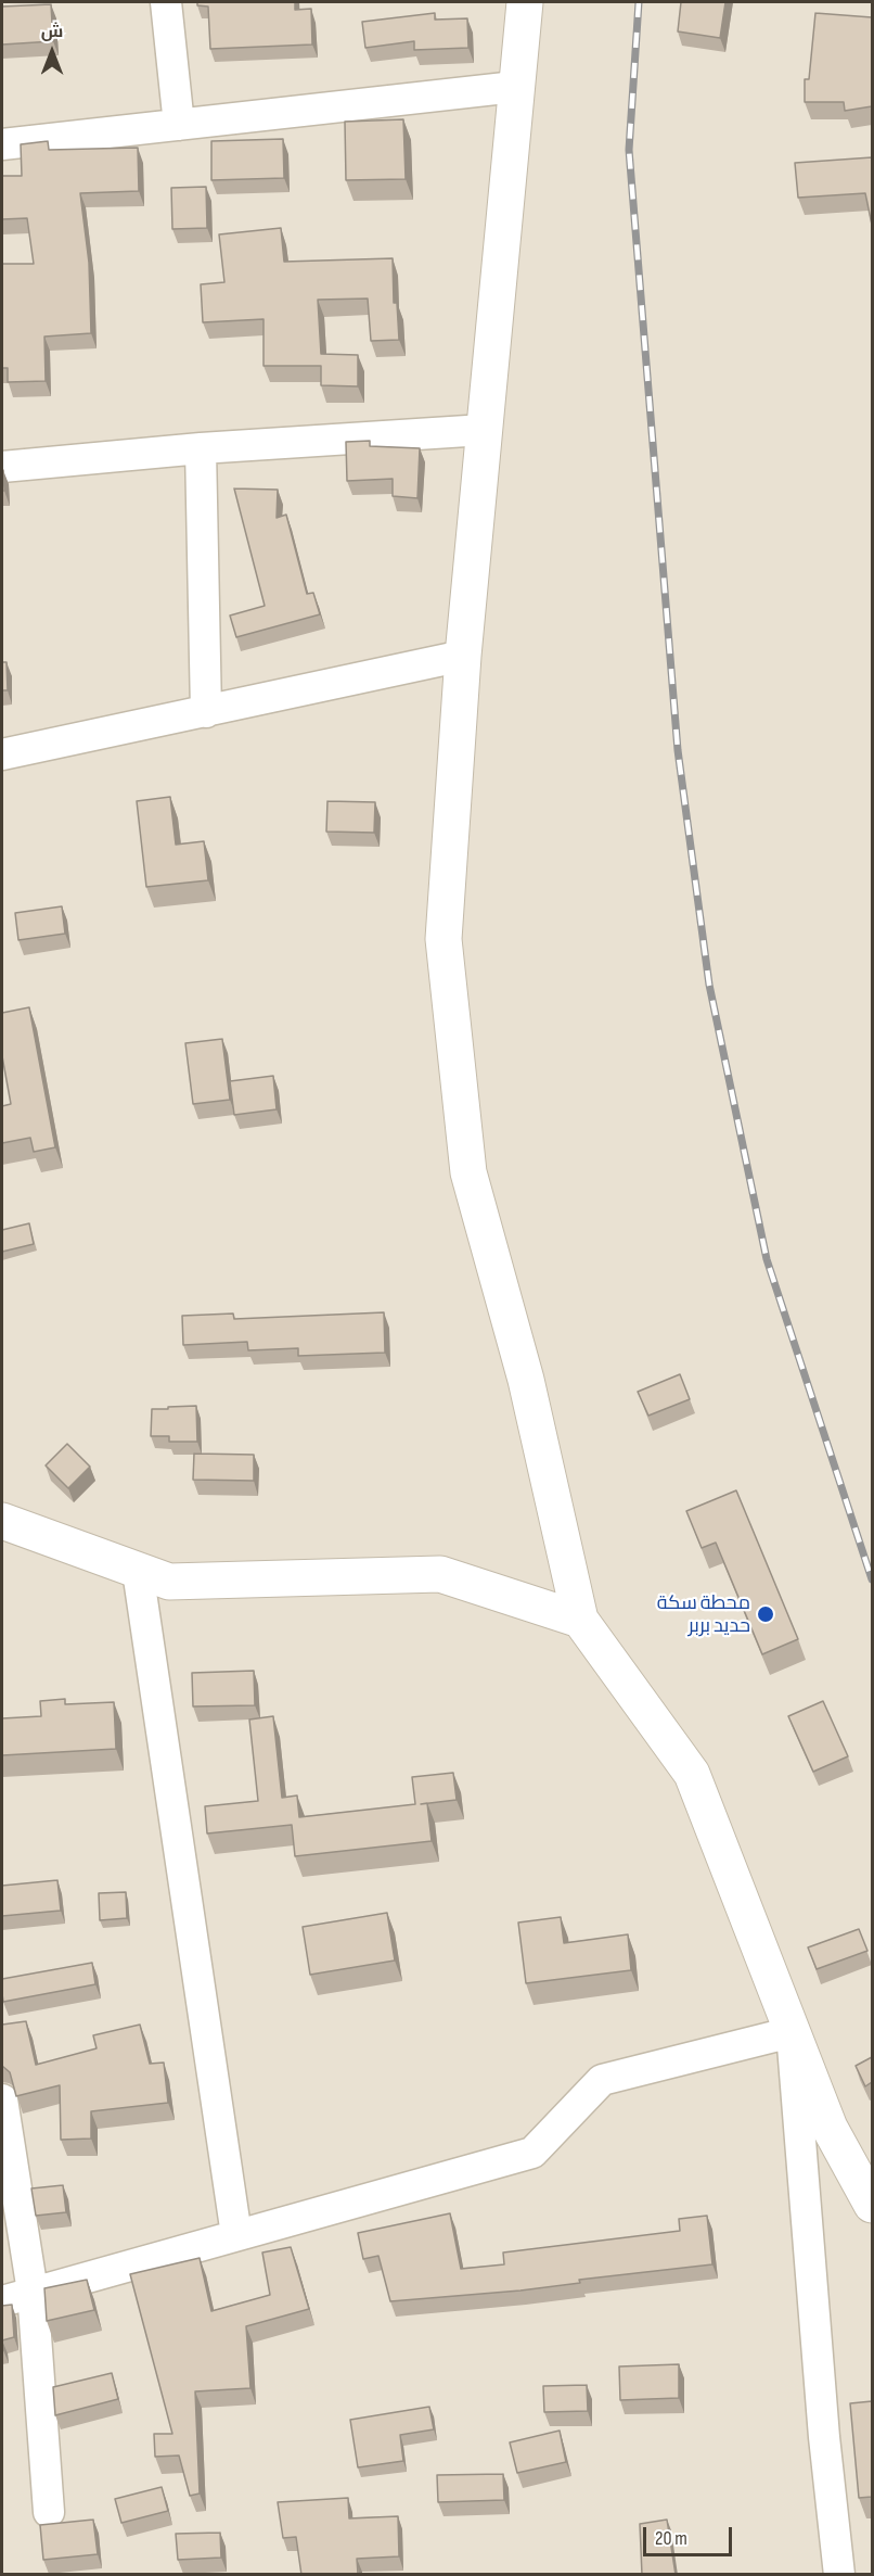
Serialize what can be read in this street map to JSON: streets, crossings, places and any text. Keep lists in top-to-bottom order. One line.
{"places":["محطة سكة حديد بربر"],"scale_bar":"20 m","north":"top"}
